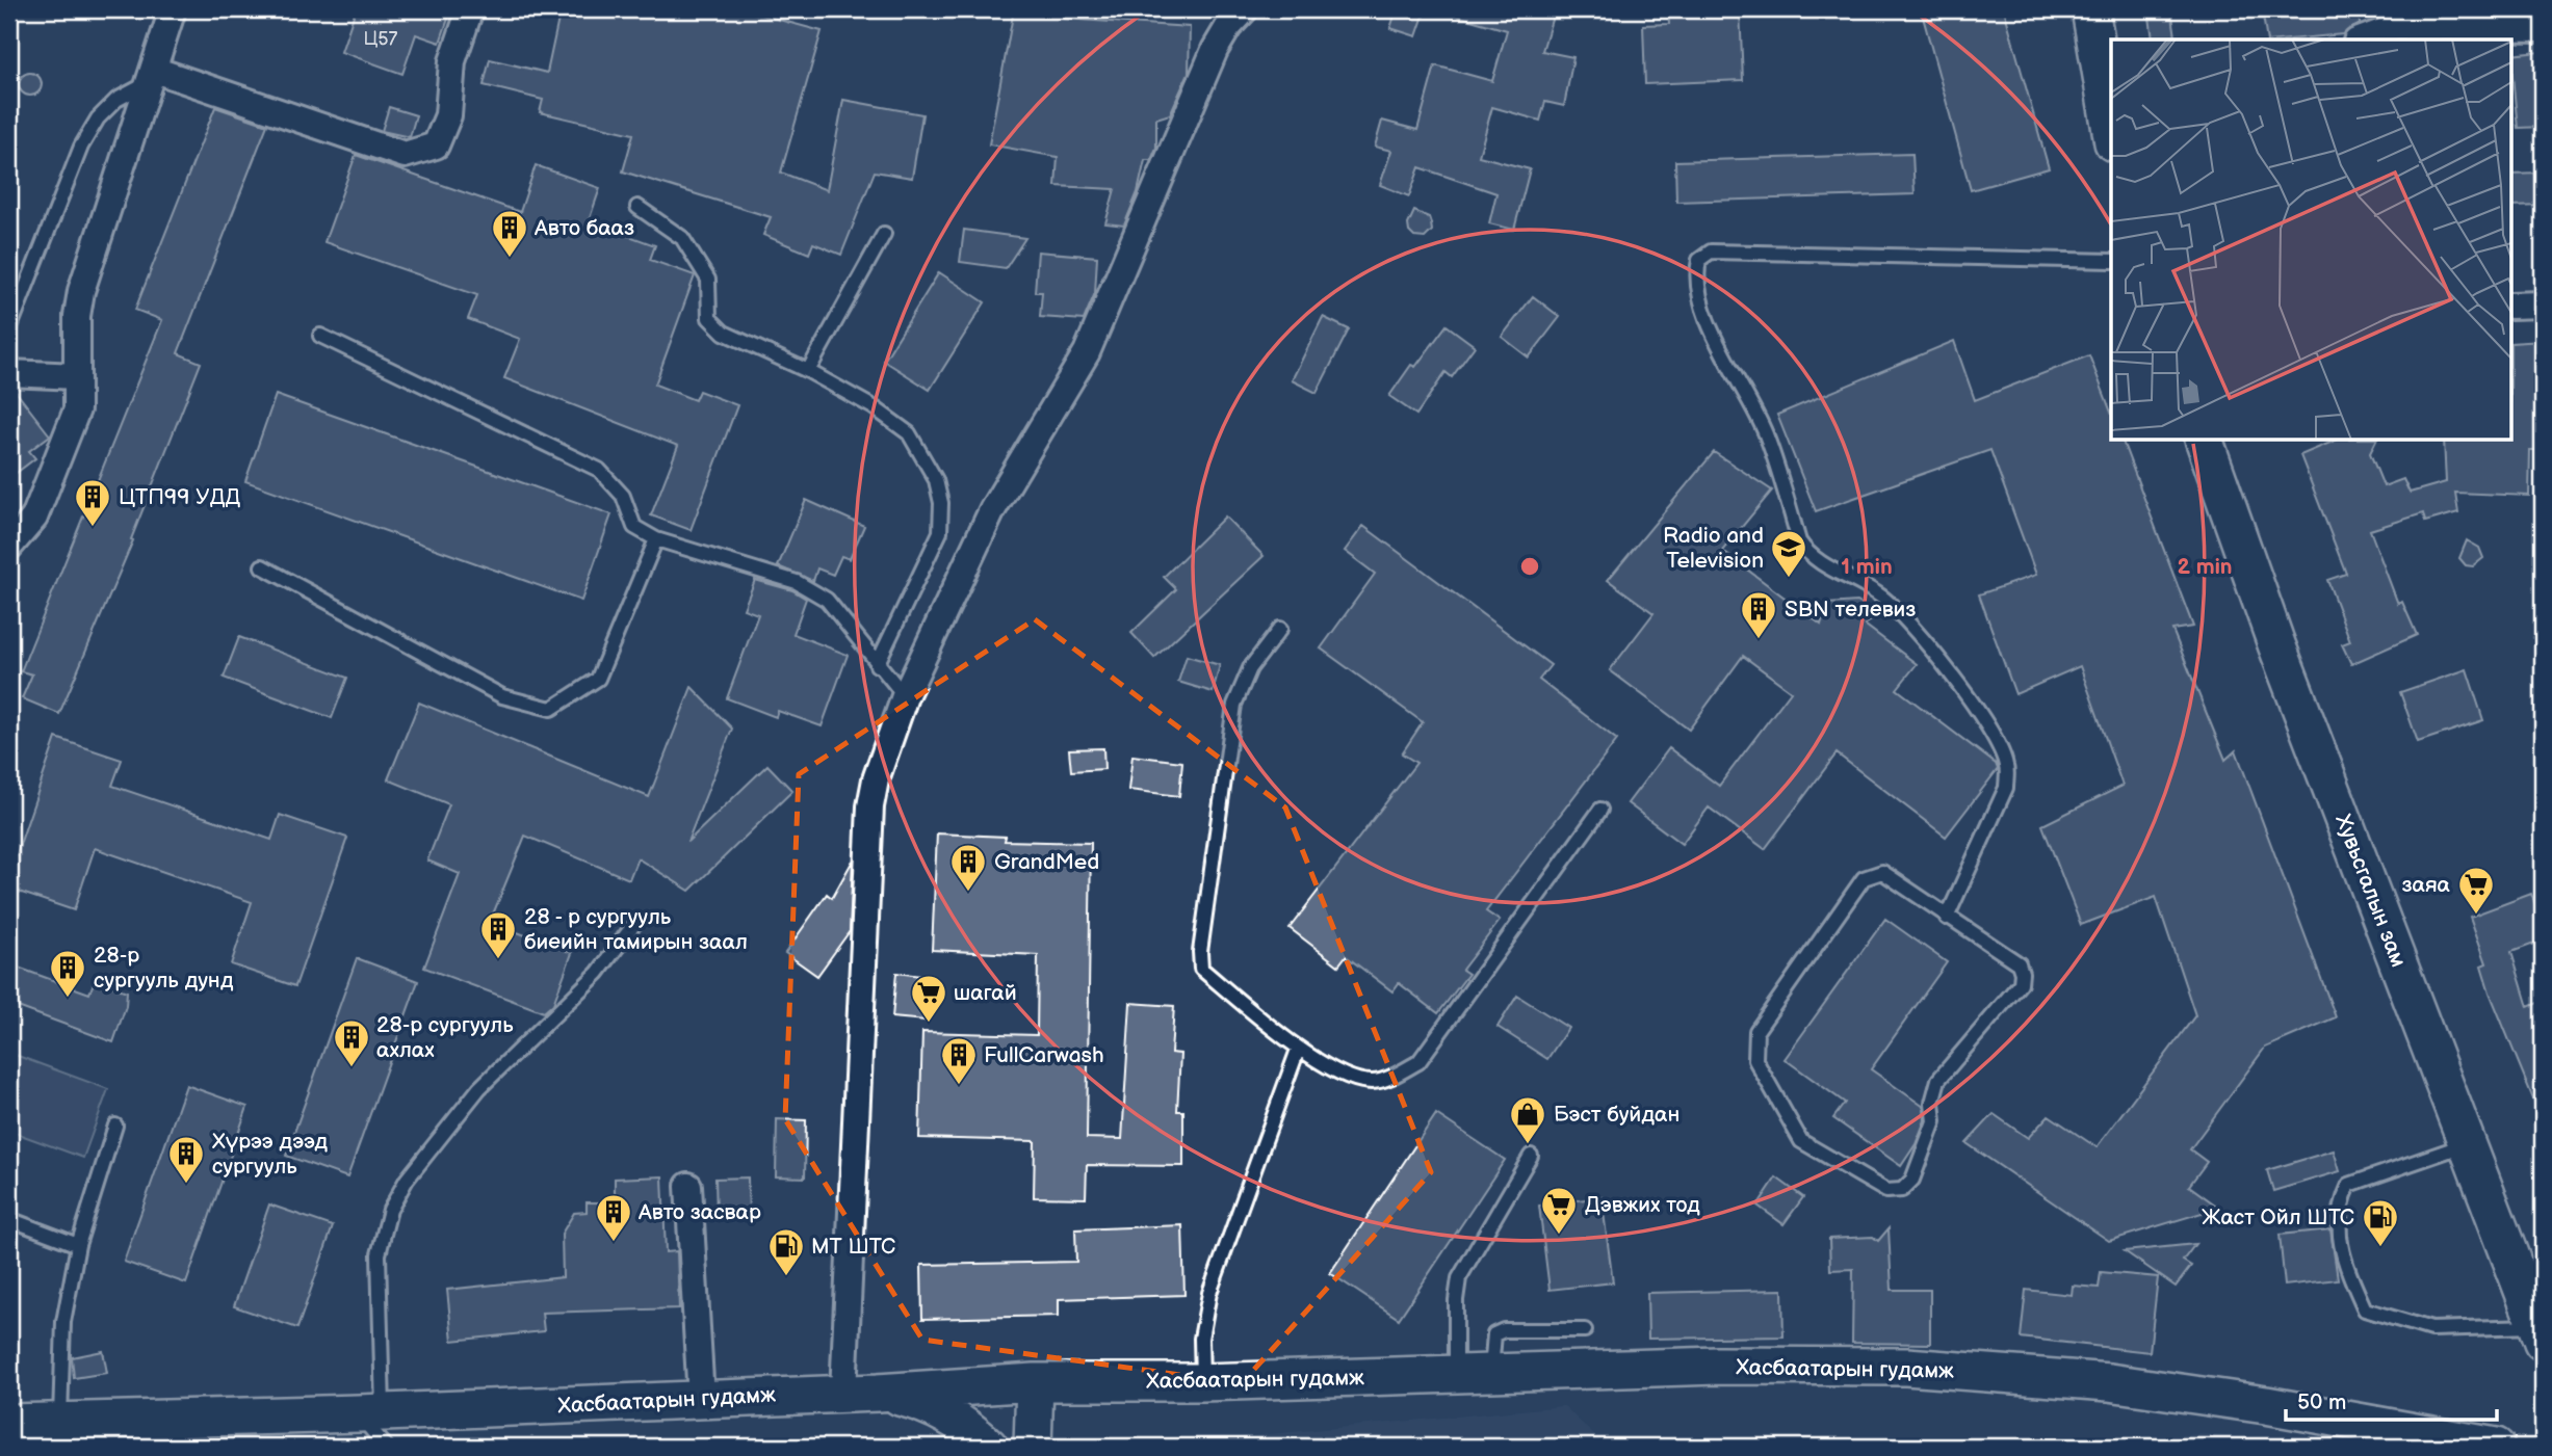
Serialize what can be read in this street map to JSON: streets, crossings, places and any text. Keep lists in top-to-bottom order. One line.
{"streets":{"street":["Хувьсгалын зам","Хасбаатарын гудамж"]},"places":{"building":["Авто бааз","ЦТП99 УДД","SBN телевиз","GrandMed","28 - р сургууль биеийн тамирын заал","28-р сургууль дунд","28-р сургууль ахлах","FullCarwash","Хүрээ дээд сургууль","Авто засвар"],"school or university":["Radio and Television"],"supermarket":["заяа","шагай","Дэвжих тод"],"shop":["Бэст буйдан"],"fuel station":["Жаст Ойл ШТС","МТ ШТС"]},"house_numbers":["Ц57"],"scale_bar":"50 m","rings":["1 min","2 min"]}
